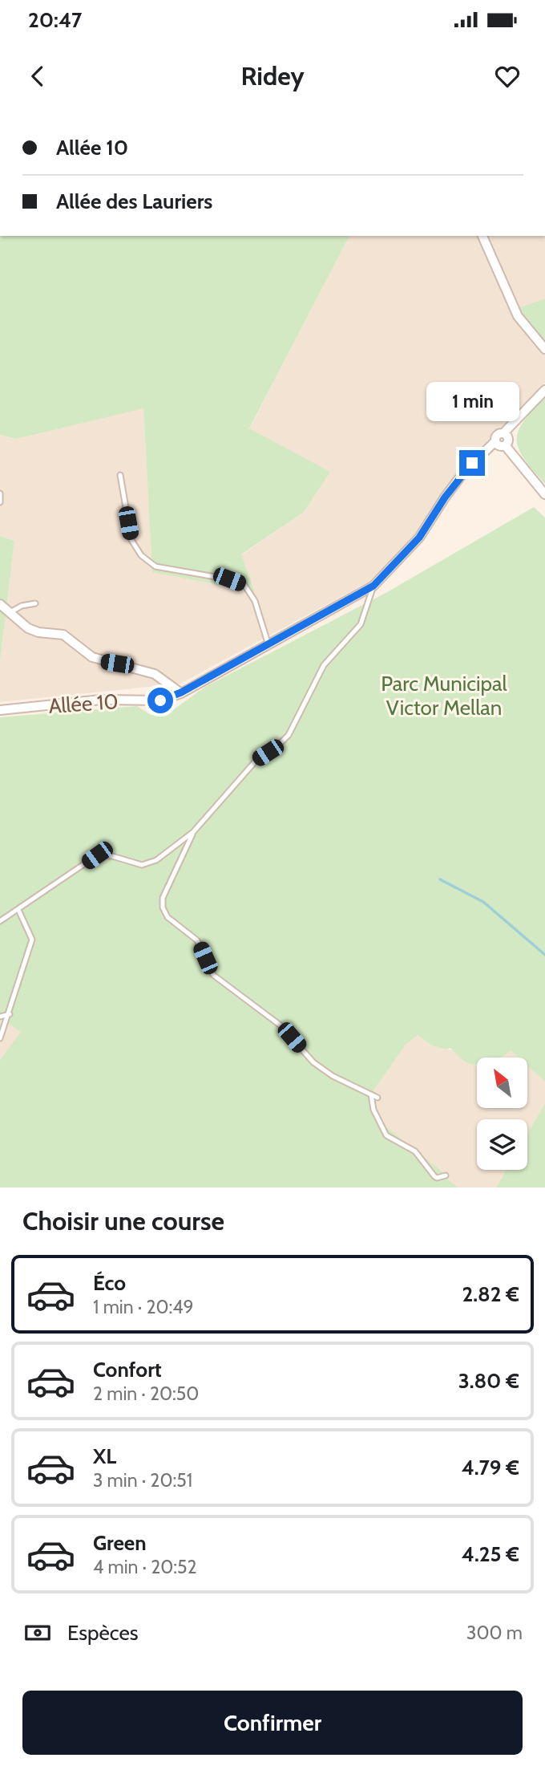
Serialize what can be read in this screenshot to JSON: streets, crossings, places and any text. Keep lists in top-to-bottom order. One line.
{"streets":{"street":["Allée 10"]},"parks":["Parc Municipal Victor Mellan"],"north":"top left","page":{"status":"20:47","header":"Ridey","banner":["Allée 10","Allée des Lauriers"],"bubble":"1 min","heading":"Choisir une course","list":[{"name":"Éco","note":"1 min · 20:49","value":"2.82 €"},{"name":"Confort","note":"2 min · 20:50","value":"3.80 €"},{"name":"XL","note":"3 min · 20:51","value":"4.79 €"},{"name":"Green","note":"4 min · 20:52","value":"4.25 €"}],"pay":["Espèces","300 m"],"buttons":"Confirmer"}}
